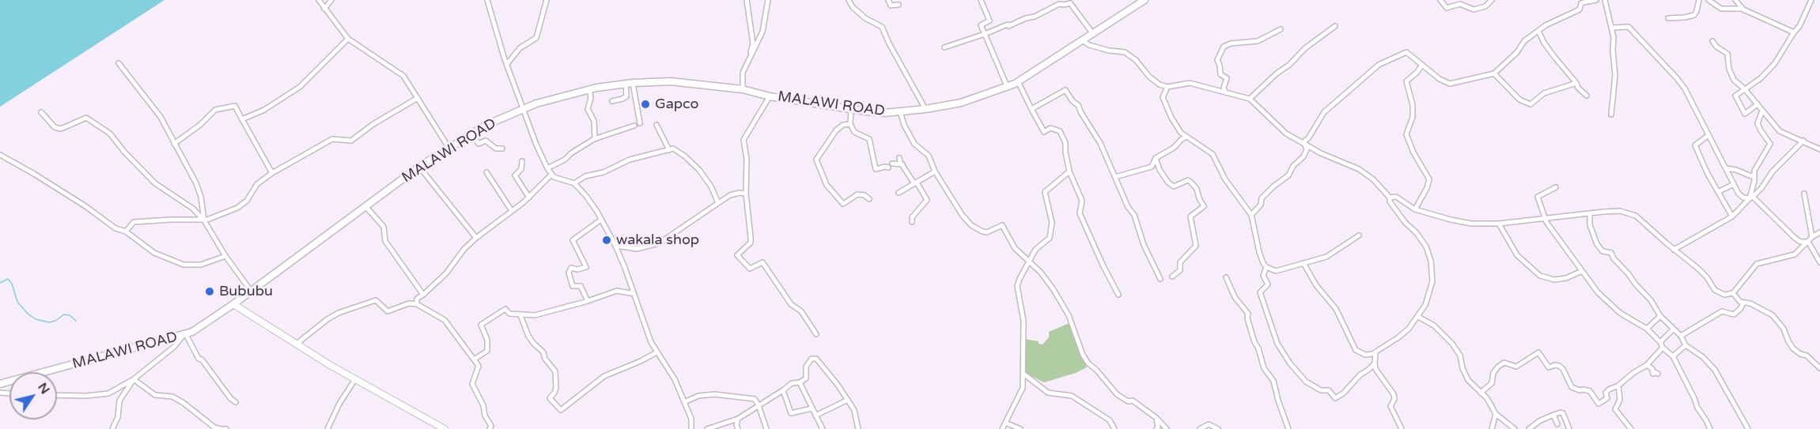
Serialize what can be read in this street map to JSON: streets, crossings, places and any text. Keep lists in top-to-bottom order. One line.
{"streets":{"main road":["MALAWI ROAD"]},"places":["Gapco","wakala shop","Bububu"],"north":"top right"}
